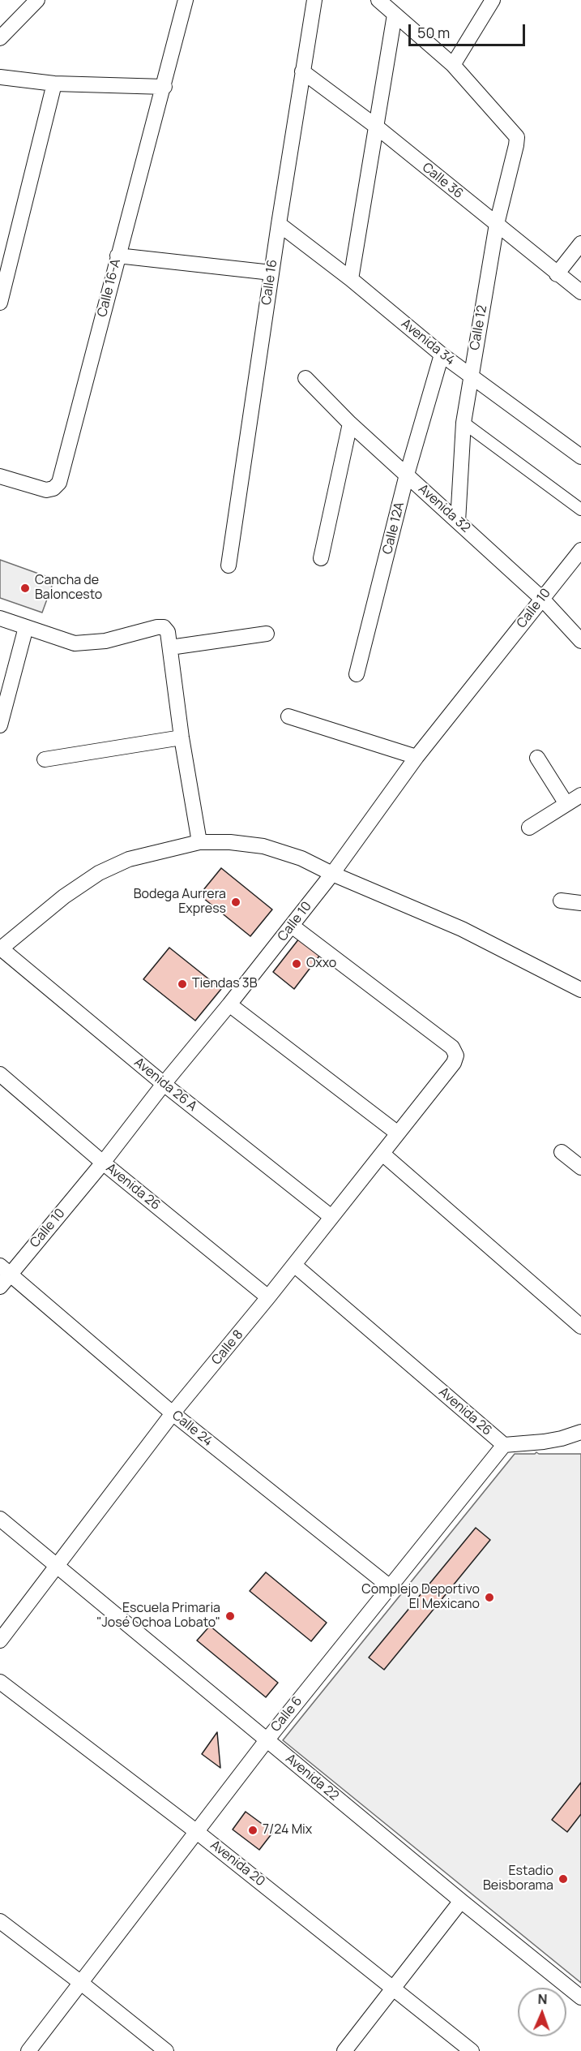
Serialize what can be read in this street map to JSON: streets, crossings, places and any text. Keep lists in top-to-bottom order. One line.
{"streets":{"street":["Calle 36","Calle 16","Calle 16-A","Calle 12","Avenida 34","Avenida 32","Calle 12A","Calle 10","Avenida 26 A","Avenida 26","Calle 8","Calle 24","Calle 6","Avenida 22","Avenida 20"]},"crossings":[["Calle 36","Calle 16"],["Calle 36","Calle 12"],["Calle 16","Avenida 34"],["Calle 12","Avenida 34"],["Calle 12","Avenida 32"],["Avenida 34","Calle 12A"],["Avenida 32","Calle 12A"],["Avenida 32","Calle 10"],["Calle 10","Avenida 26 A"],["Calle 10","Avenida 26"],["Calle 10","Calle 8"],["Calle 10","Calle 24"],["Avenida 26 A","Calle 8"],["Avenida 26","Calle 8"],["Avenida 26","Calle 6"],["Calle 8","Calle 24"],["Calle 8","Avenida 22"],["Calle 24","Calle 6"],["Calle 6","Avenida 22"],["Calle 6","Avenida 20"]],"places":["Cancha de Baloncesto","Bodega Aurrera Express","Oxxo","Tiendas 3B","Complejo Deportivo El Mexicano","Escuela Primaria \"José Ochoa Lobato\"","7/24 Mix","Estadio Beisborama"],"scale_bar":"50 m","north":"top"}
